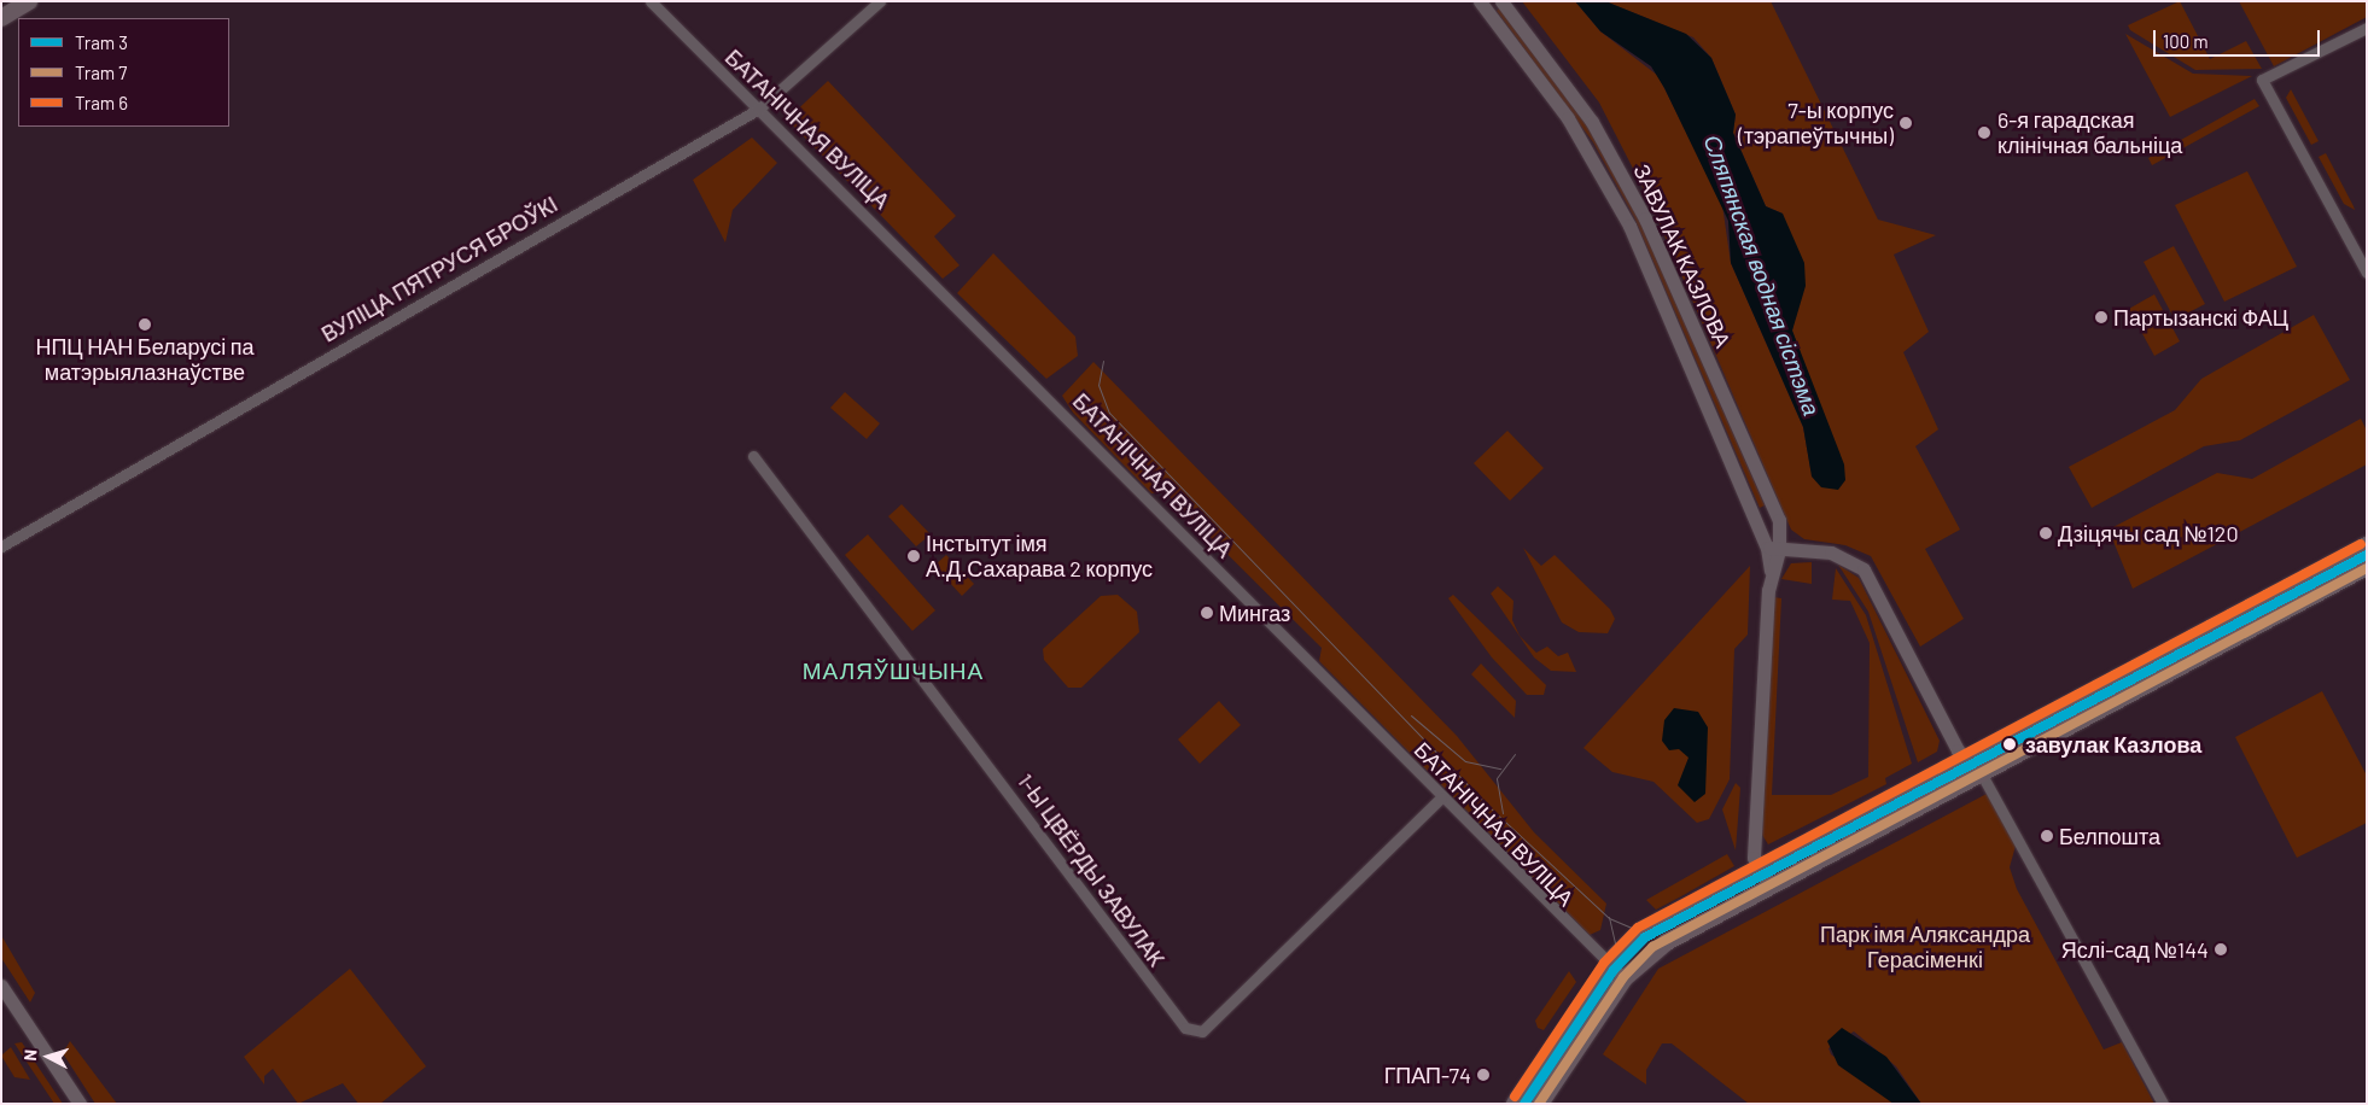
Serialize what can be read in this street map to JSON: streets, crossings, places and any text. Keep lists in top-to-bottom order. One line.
{"streets":{"main road":["ЗАВУЛАК КАЗЛОВА"],"street":["БАТАНІЧНАЯ ВУЛІЦА","ВУЛІЦА ПЯТРУСЯ БРОЎКІ","1-Ы ЦВЁРДЫ ЗАВУЛАК"]},"crossings":[["БАТАНІЧНАЯ ВУЛІЦА","ВУЛІЦА ПЯТРУСЯ БРОЎКІ"],["БАТАНІЧНАЯ ВУЛІЦА","1-Ы ЦВЁРДЫ ЗАВУЛАК"]],"districts":["МАЛЯЎШЧЫНА"],"water":["Сляпянская водная сістэма"],"parks":["Парк імя Аляксандра Герасіменкі"],"places":["7-ы корпус (тэрапеўтычны)","6-я гарадская клінічная бальніца","Партызанскі ФАЦ","НПЦ НАН Беларусі па матэрыялазнаўстве","Дзіцячы сад №120","Інстытут імя А.Д.Сахарава 2 корпус","Мингаз","завулак Казлова","Белпошта","Яслі-сад №144","ГПАП-74"],"lines":["tram line 6","tram line 3","tram line 7"],"legend":["Tram 3","Tram 7","Tram 6"],"scale_bar":"100 m","north":"left"}
